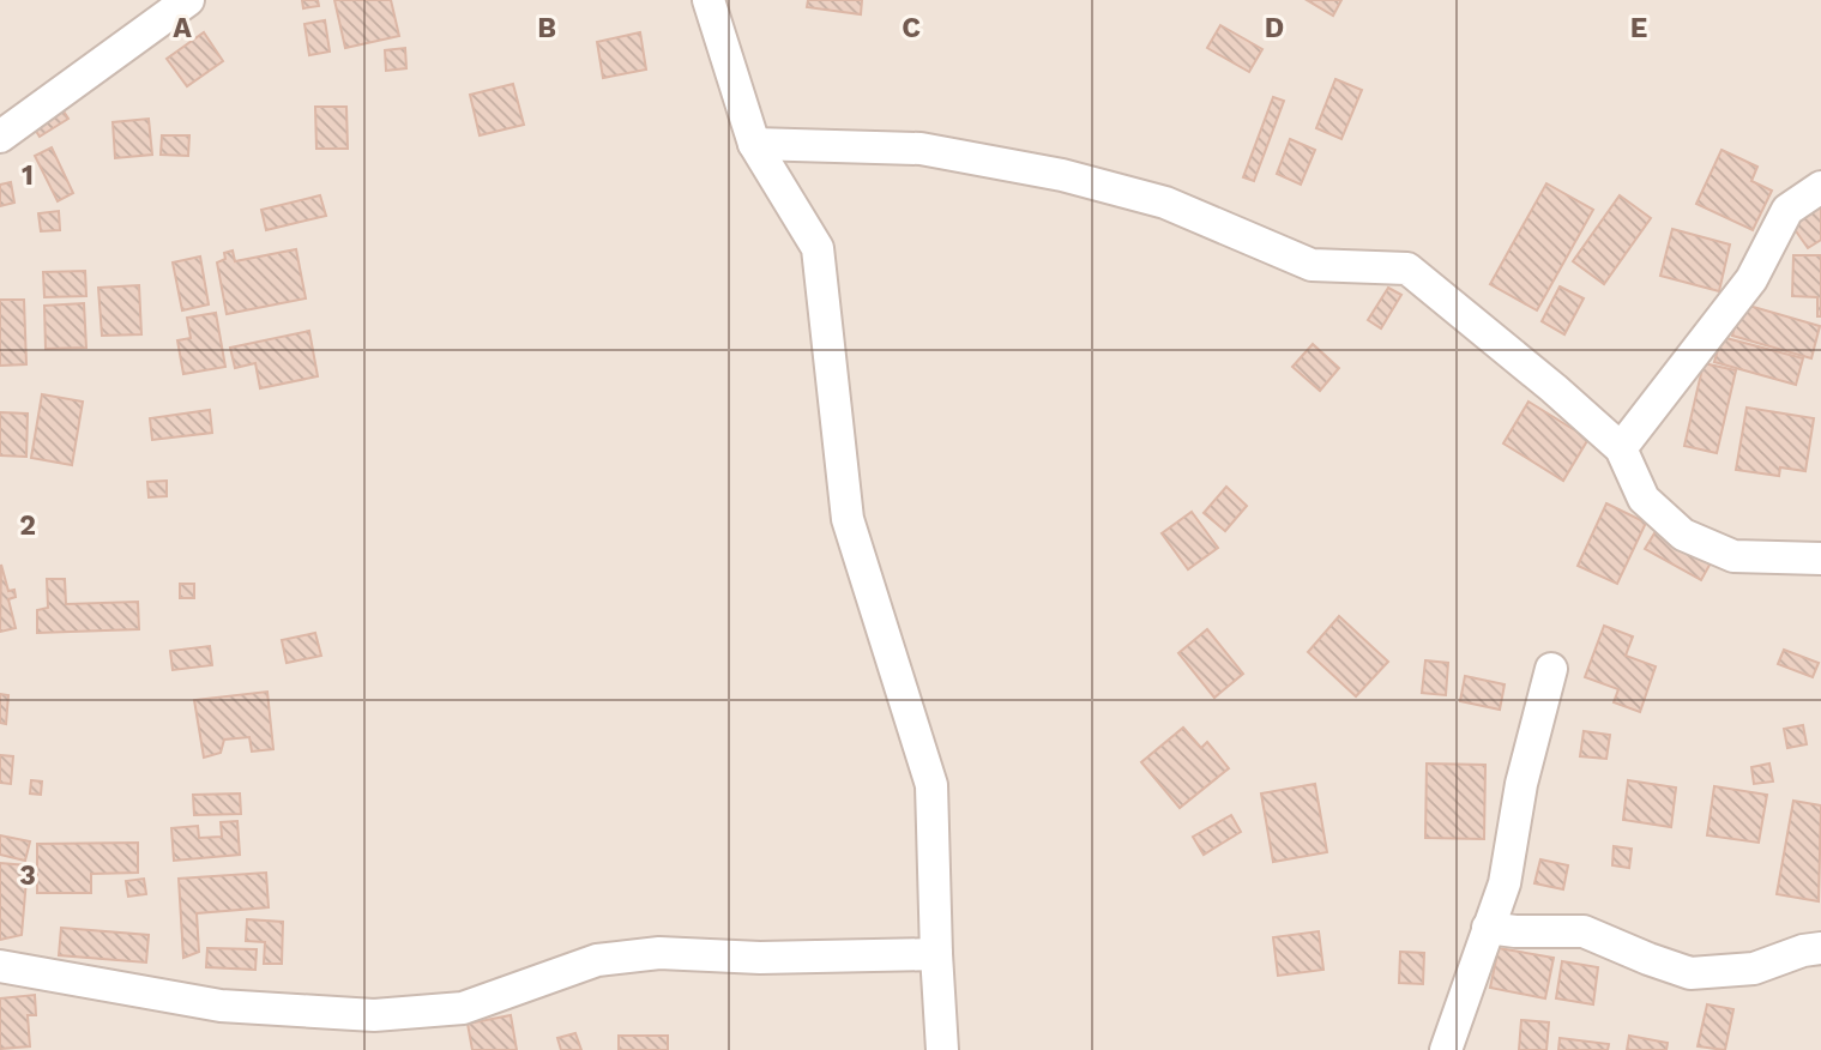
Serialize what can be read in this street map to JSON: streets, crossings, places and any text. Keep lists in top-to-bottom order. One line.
{"grid":{"columns":["A","B","C","D","E"],"rows":["1","2","3"]}}
